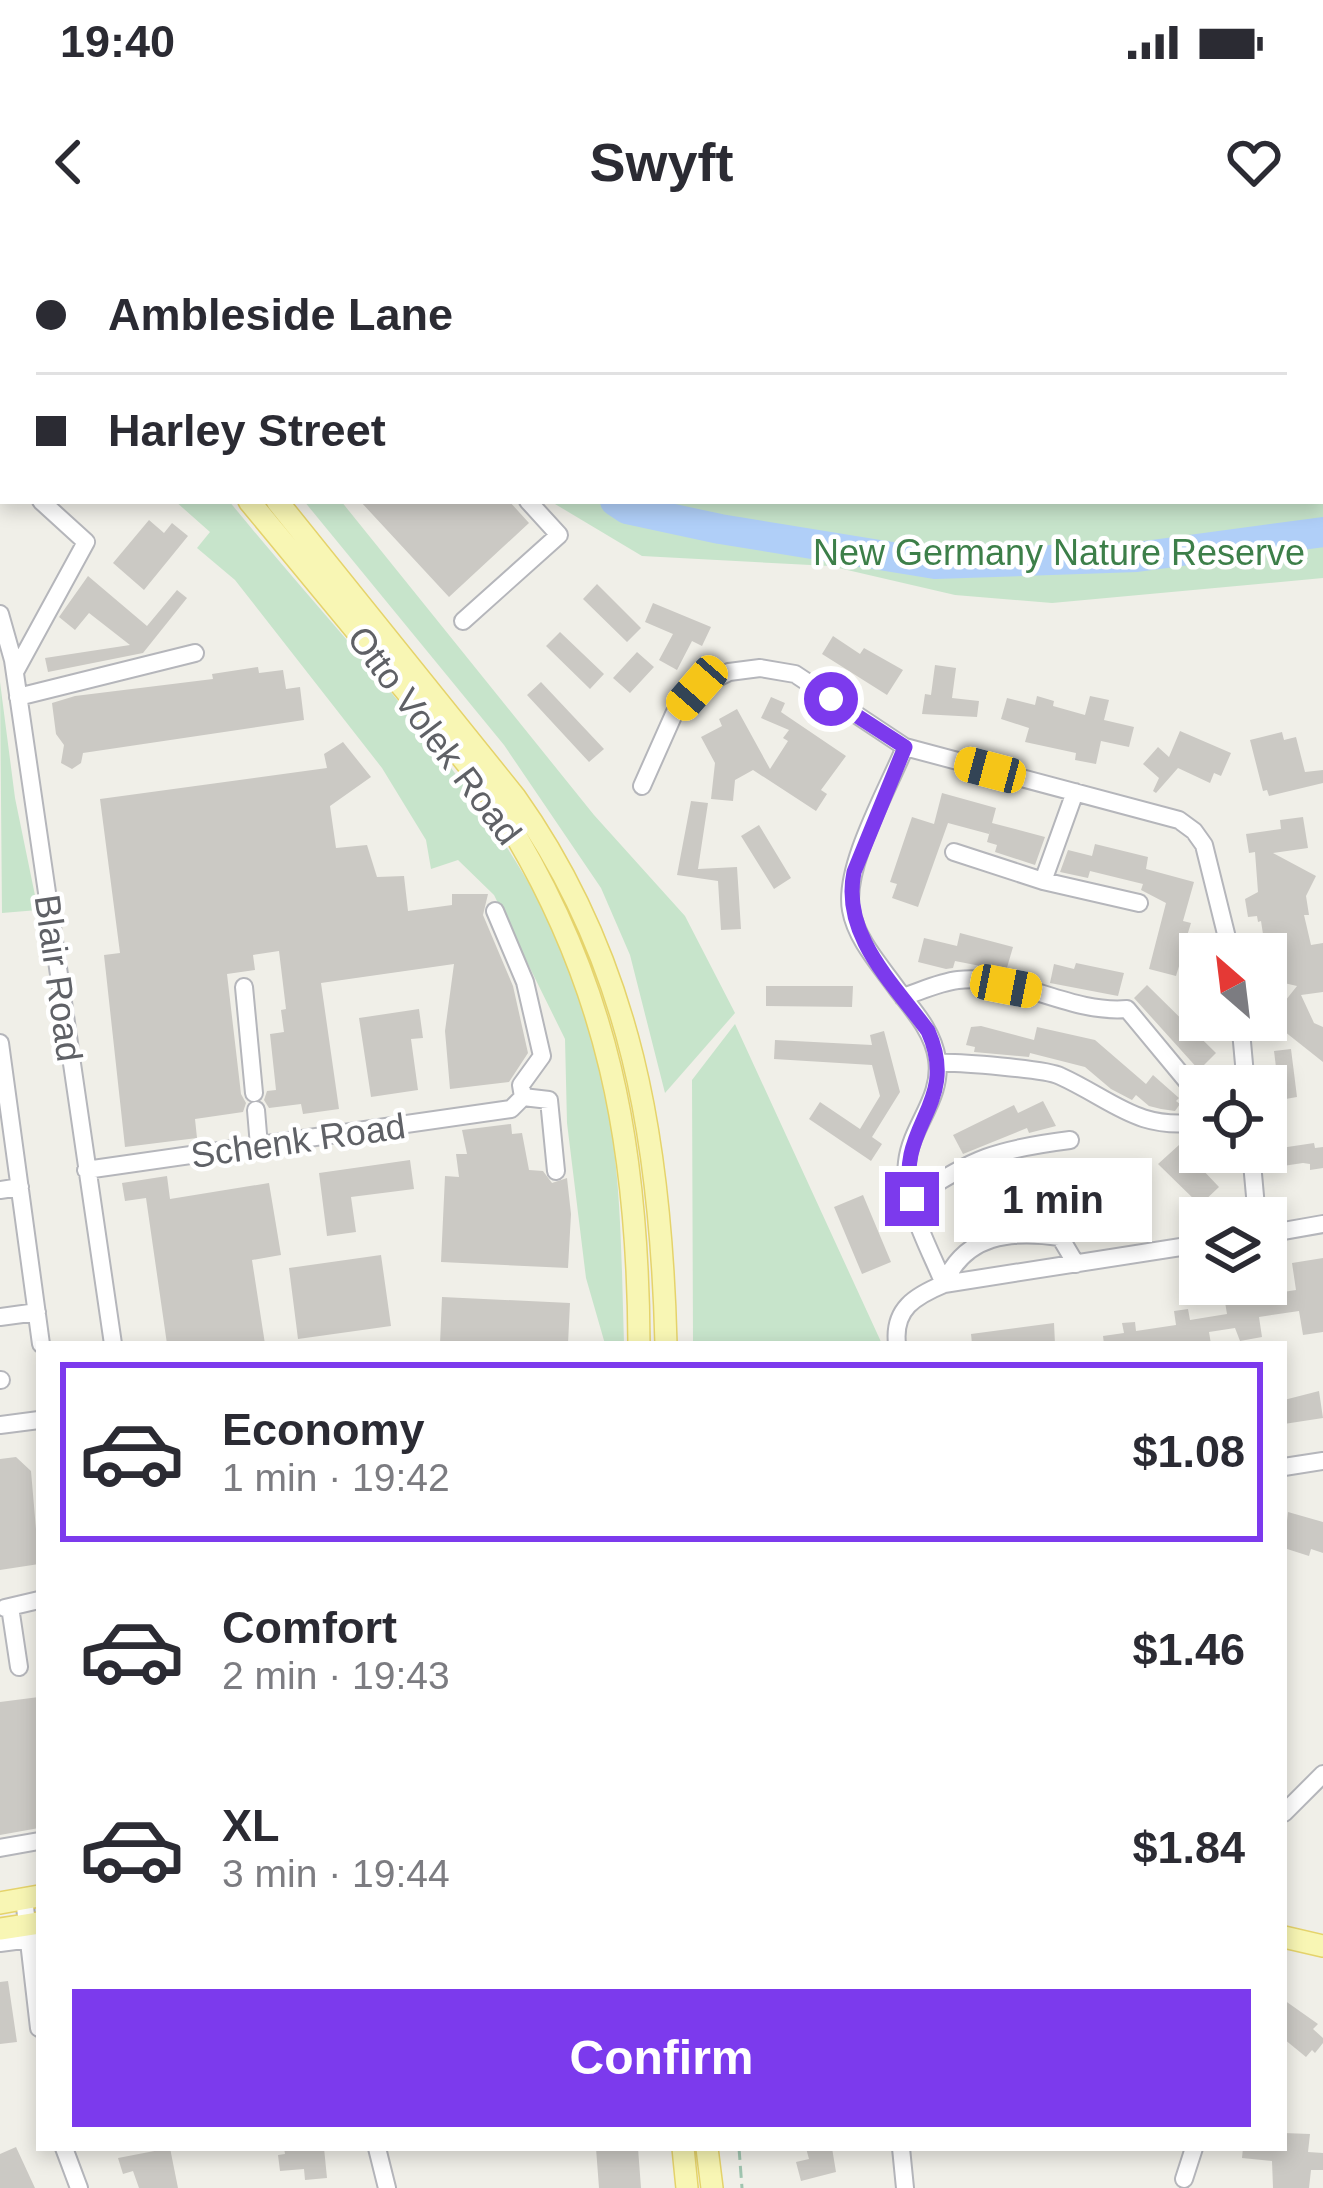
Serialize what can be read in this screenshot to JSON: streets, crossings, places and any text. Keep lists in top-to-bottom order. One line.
{"streets":{"main road":["Otto Volek Road"],"street":["Blair Road","Schenk Road"]},"crossings":[["Blair Road","Schenk Road"]],"parks":["New Germany Nature Reserve"],"north":"top left","page":{"status":"19:40","header":"Swyft","banner":["Ambleside Lane","Harley Street"],"bubble":"1 min","list":[{"name":"Economy","note":"1 min · 19:42","value":"$1.08"},{"name":"Comfort","note":"2 min · 19:43","value":"$1.46"},{"name":"XL","note":"3 min · 19:44","value":"$1.84"}],"buttons":"Confirm"}}
